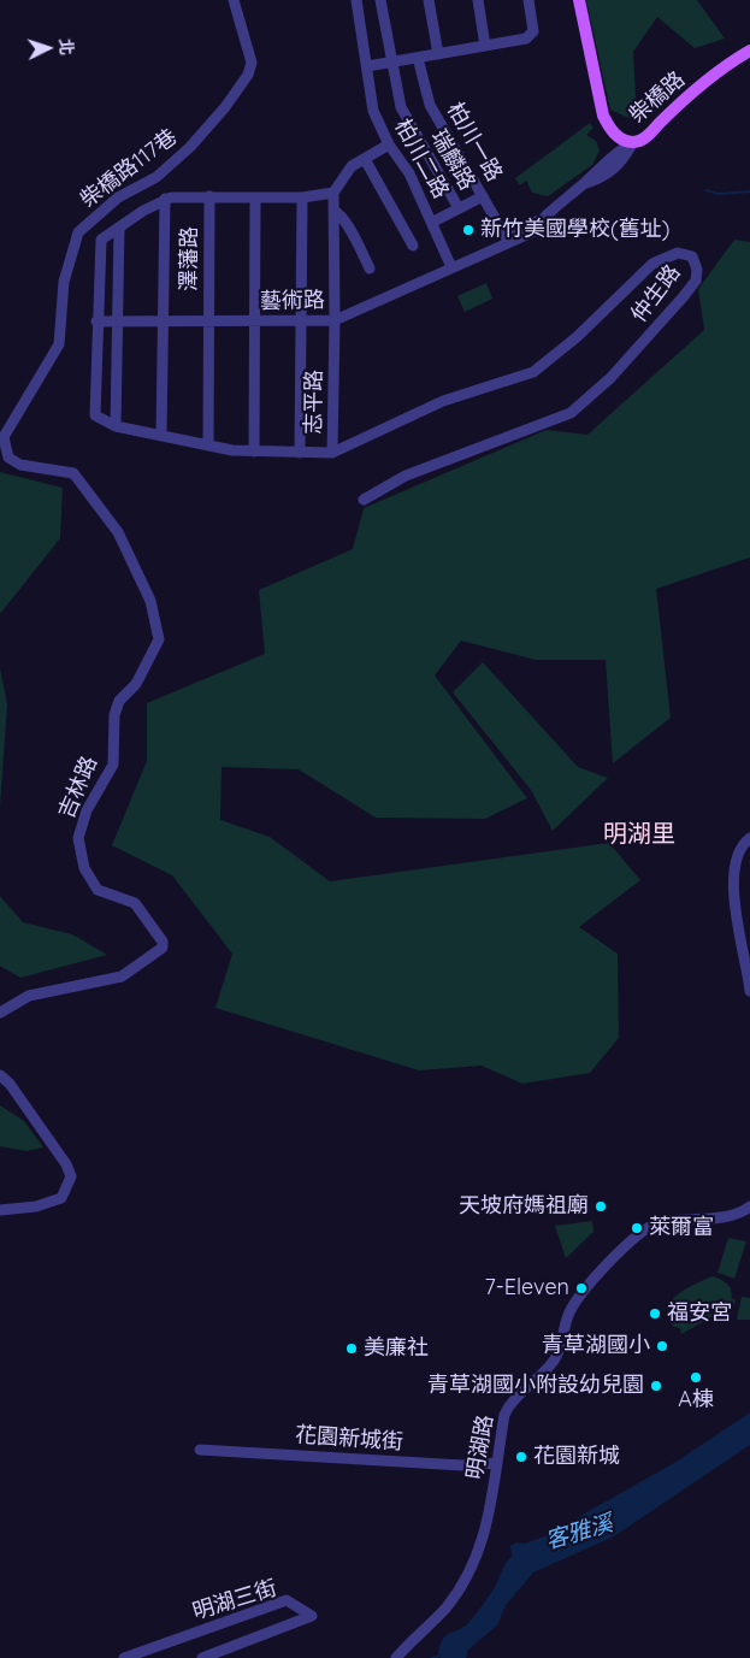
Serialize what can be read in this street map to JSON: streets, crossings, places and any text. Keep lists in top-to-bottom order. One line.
{"streets":{"main road":["柴橋路"],"street":["柏川一路","柏川二路","瑞麟路","柴橋路117巷","澤藩路","仲生路","藝術路","志平路","吉林路","花園新城街","明湖路","明湖三街"]},"crossings":[["柴橋路","藝術路"],["柏川一路","藝術路"],["柏川二路","藝術路"],["柴橋路117巷","吉林路"],["澤藩路","藝術路"],["澤藩路","志平路"],["仲生路","志平路"],["藝術路","志平路"],["花園新城街","明湖路"]],"districts":["明湖里"],"water":["客雅溪"],"places":["新竹美國學校(舊址)","天坡府媽祖廟","萊爾富","7-Eleven","福安宮","青草湖國小","美廉社","A棟","青草湖國小附設幼兒園","花園新城"],"north":"right"}
